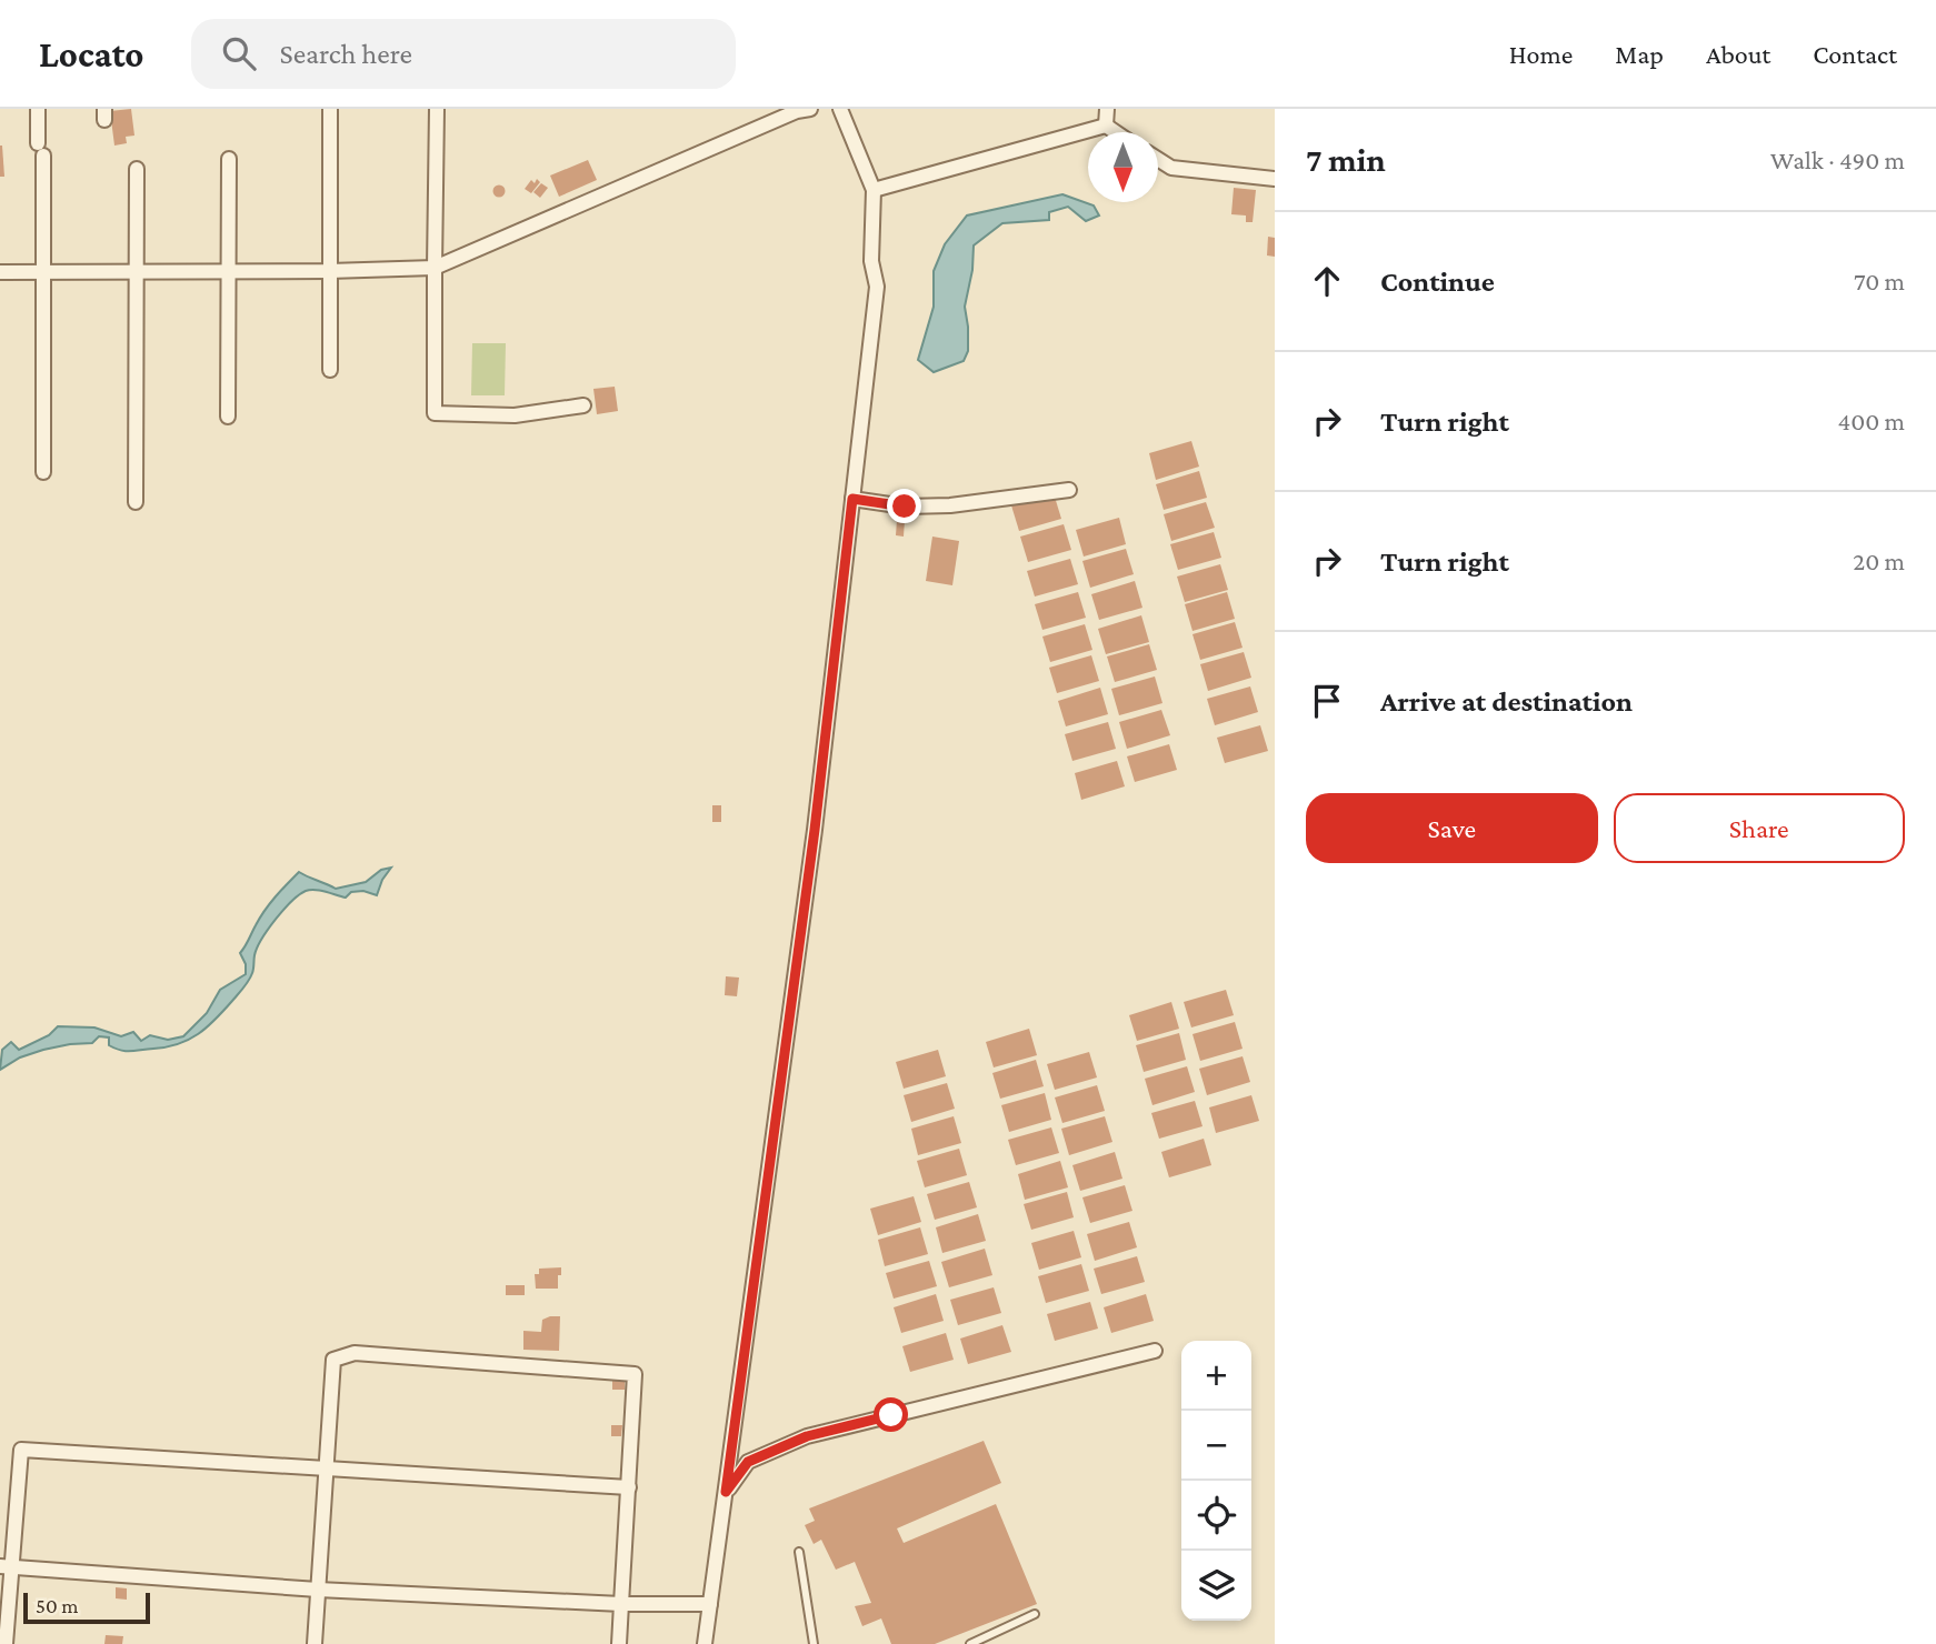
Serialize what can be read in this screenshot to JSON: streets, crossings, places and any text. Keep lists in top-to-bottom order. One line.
{"scale_bar":"50 m","north":"bottom","page":{"header":"Locato","search":"Search here","nav":["Home","Map","About","Contact"],"heading":["7 min","Walk · 490 m"],"list":[["Continue","70 m"],["Turn right","400 m"],["Turn right","20 m"],"Arrive at destination"],"buttons":["Save","Share"],"map_buttons":["+","−"],"scale":"50 m"}}
